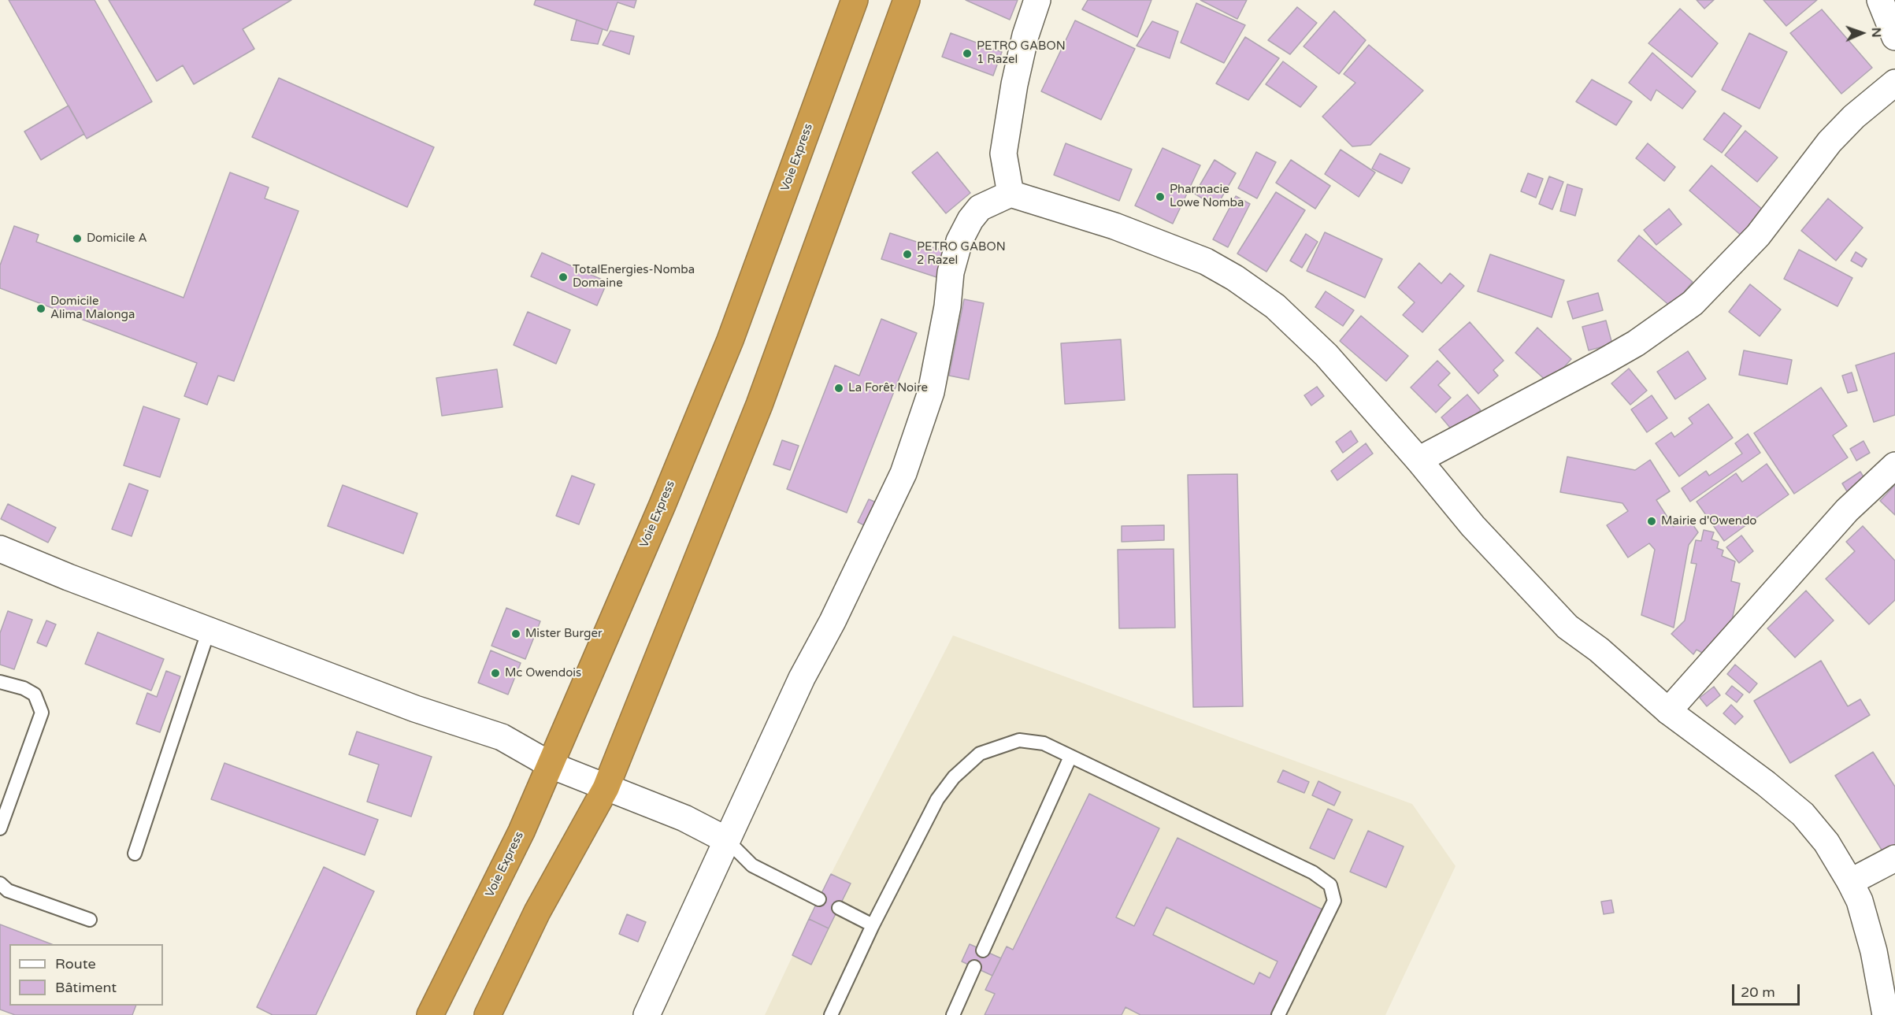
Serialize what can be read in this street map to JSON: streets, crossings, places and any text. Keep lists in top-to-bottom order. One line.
{"streets":{"highway":["Voie Express"]},"places":["PETRO GABON 1 Razel","Pharmacie Lowe Nomba","Domicile A","PETRO GABON 2 Razel","TotalEnergies-Nomba Domaine","Domicile Alima Malonga","La Forêt Noire","Mairie d'Owendo","Mister Burger","Mc Owendois"],"legend":["Route","Bâtiment"],"scale_bar":"20 m","north":"right"}
